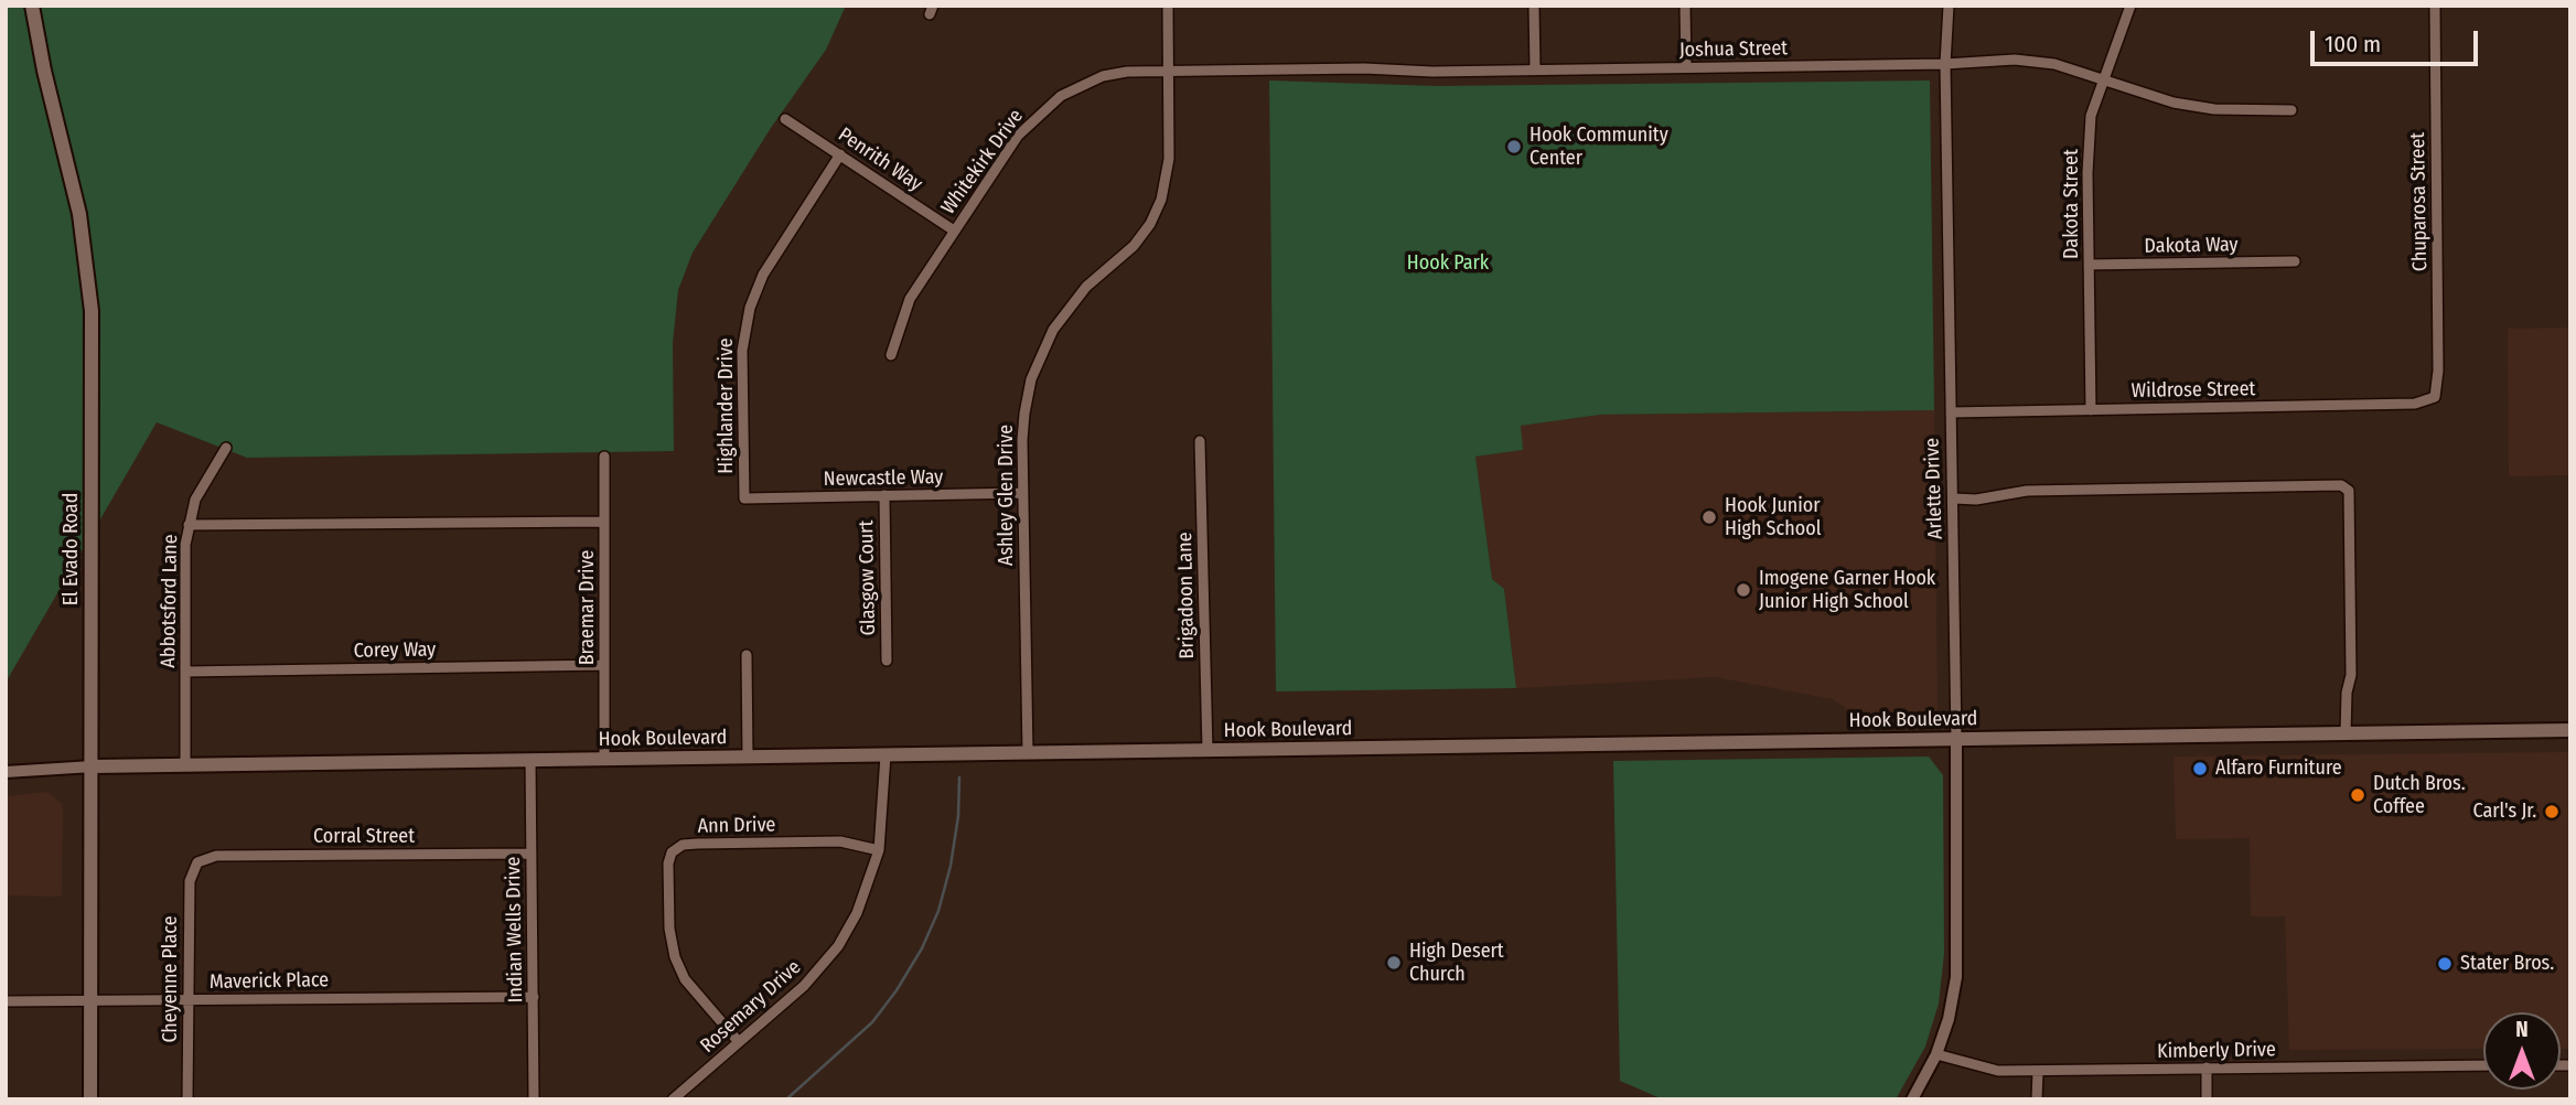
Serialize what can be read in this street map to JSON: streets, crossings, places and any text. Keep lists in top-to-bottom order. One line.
{"streets":{"main road":["El Evado Road","Hook Boulevard"],"street":["Joshua Street","Penrith Way","Whitekirk Drive","Chuparosa Street","Dakota Street","Dakota Way","Wildrose Street","Highlander Drive","Newcastle Way","Arlette Drive","Ashley Glen Drive","Glasgow Court","Brigadoon Lane","Abbotsford Lane","Braemar Drive","Corey Way","Ann Drive","Corral Street","Indian Wells Drive","Cheyenne Place","Maverick Place","Rosemary Drive","Kimberly Drive"]},"crossings":[["Joshua Street","Whitekirk Drive"],["Joshua Street","Dakota Street"],["Joshua Street","Arlette Drive"],["Joshua Street","Ashley Glen Drive"],["Penrith Way","Whitekirk Drive"],["Penrith Way","Highlander Drive"],["Whitekirk Drive","Ashley Glen Drive"],["Chuparosa Street","Wildrose Street"],["Dakota Street","Dakota Way"],["Dakota Street","Wildrose Street"],["Wildrose Street","Arlette Drive"],["Highlander Drive","Newcastle Way"],["Newcastle Way","Ashley Glen Drive"],["Newcastle Way","Glasgow Court"],["Arlette Drive","Hook Boulevard"],["Arlette Drive","Kimberly Drive"],["Ashley Glen Drive","Hook Boulevard"],["El Evado Road","Hook Boulevard"],["El Evado Road","Maverick Place"],["Brigadoon Lane","Hook Boulevard"],["Abbotsford Lane","Corey Way"],["Abbotsford Lane","Hook Boulevard"],["Braemar Drive","Corey Way"],["Braemar Drive","Hook Boulevard"],["Hook Boulevard","Indian Wells Drive"],["Hook Boulevard","Rosemary Drive"],["Ann Drive","Rosemary Drive"],["Corral Street","Indian Wells Drive"],["Corral Street","Cheyenne Place"],["Indian Wells Drive","Maverick Place"],["Cheyenne Place","Maverick Place"]],"parks":["Hook Park"],"places":["Hook Community Center","Hook Junior High School","Imogene Garner Hook Junior High School","Alfaro Furniture","Dutch Bros. Coffee","Carl's Jr.","High Desert Church","Stater Bros."],"scale_bar":"100 m","north":"top"}
